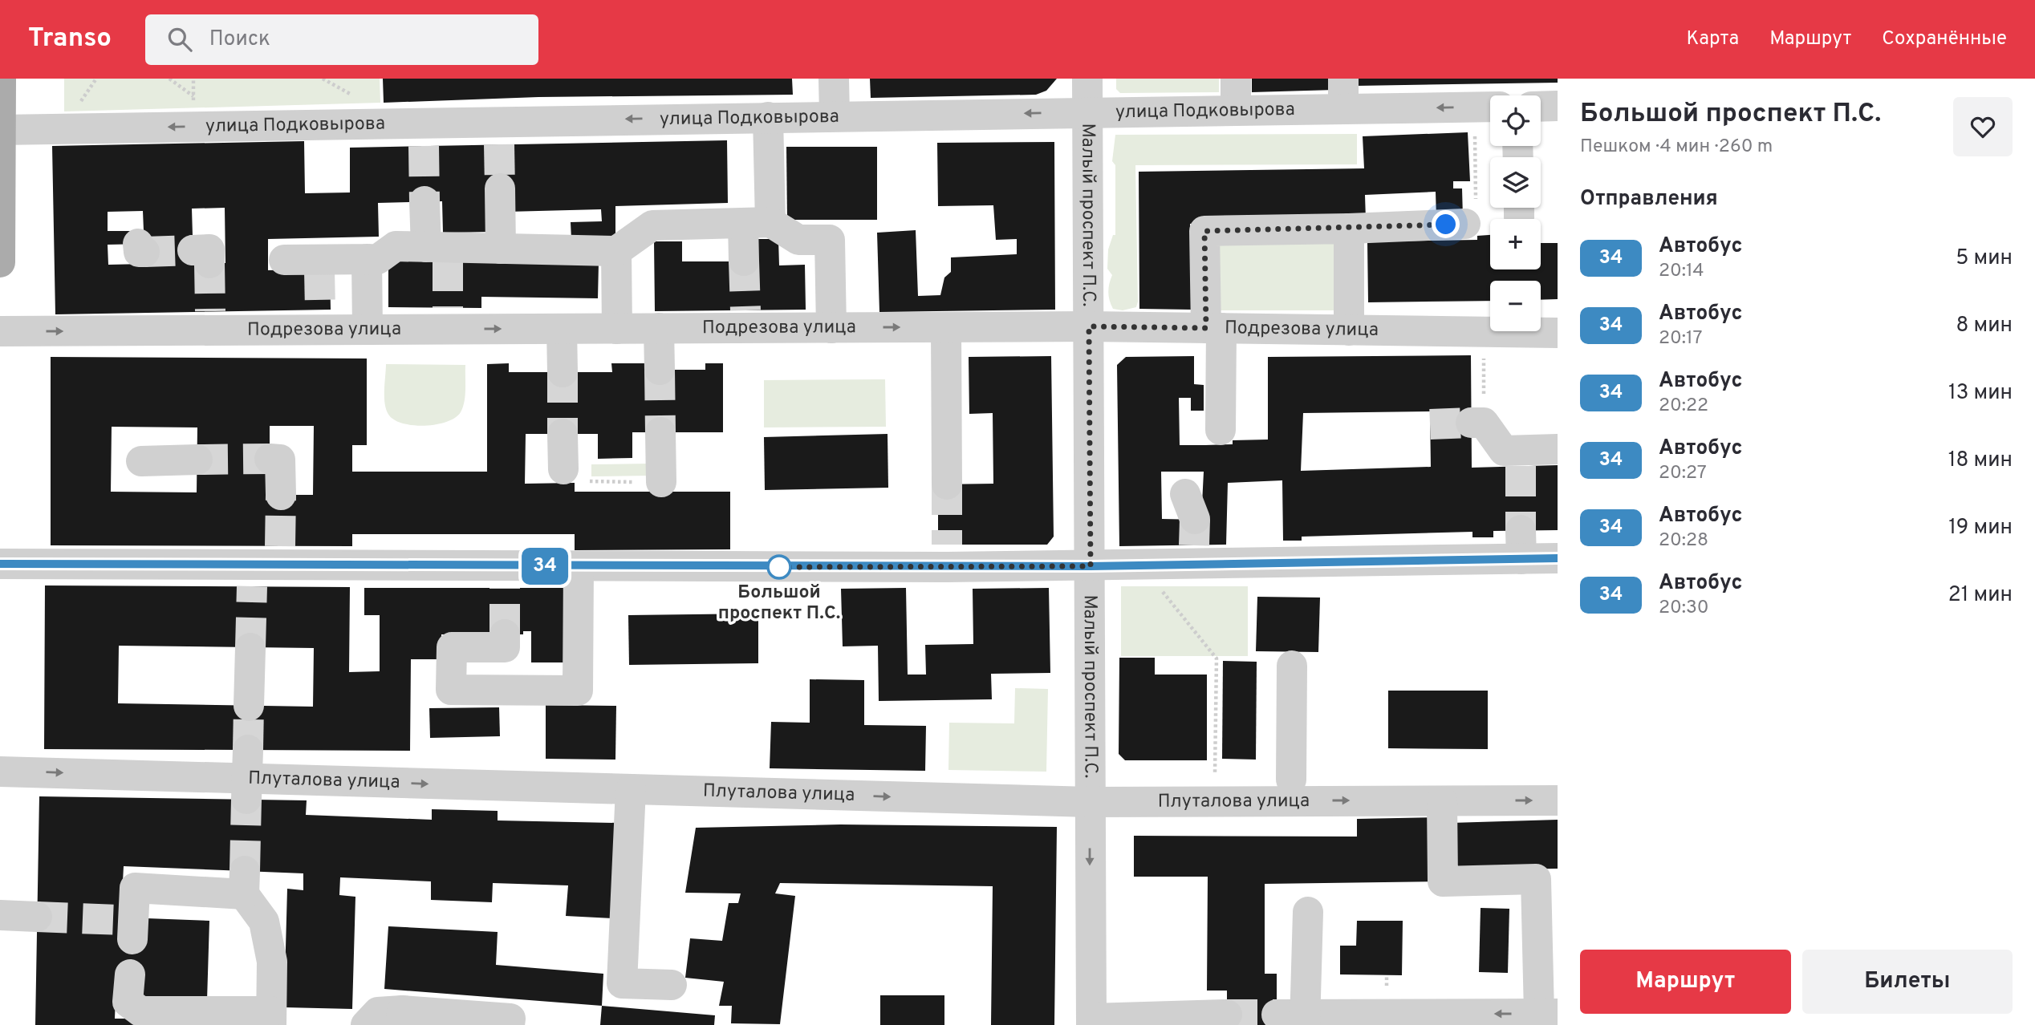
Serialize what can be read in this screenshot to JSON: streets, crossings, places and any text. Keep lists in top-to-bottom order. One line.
{"streets":{"street":["улица Подковырова","Малый проспект П.С.","Подрезова улица","Плуталова улица"]},"crossings":[["улица Подковырова","Малый проспект П.С."],["Малый проспект П.С.","Подрезова улица"],["Малый проспект П.С.","Плуталова улица"]],"places":["Большой проспект П.С."],"lines":["bus line 34"],"page":{"header":"Transo","search":"Поиск","nav":["Карта","Маршрут","Сохранённые"],"on_map":"34","heading":[["Большой проспект П.С.","Пешком · 4 мин · 260 m"],"Отправления"],"map_buttons":["+","−"],"list":[{"mark":"34","name":"Автобус","note":"20:14","value":"5 мин"},{"mark":"34","name":"Автобус","note":"20:17","value":"8 мин"},{"mark":"34","name":"Автобус","note":"20:22","value":"13 мин"},{"mark":"34","name":"Автобус","note":"20:27","value":"18 мин"},{"mark":"34","name":"Автобус","note":"20:28","value":"19 мин"},{"mark":"34","name":"Автобус","note":"20:30","value":"21 мин"}],"buttons":["Маршрут","Билеты"]}}
